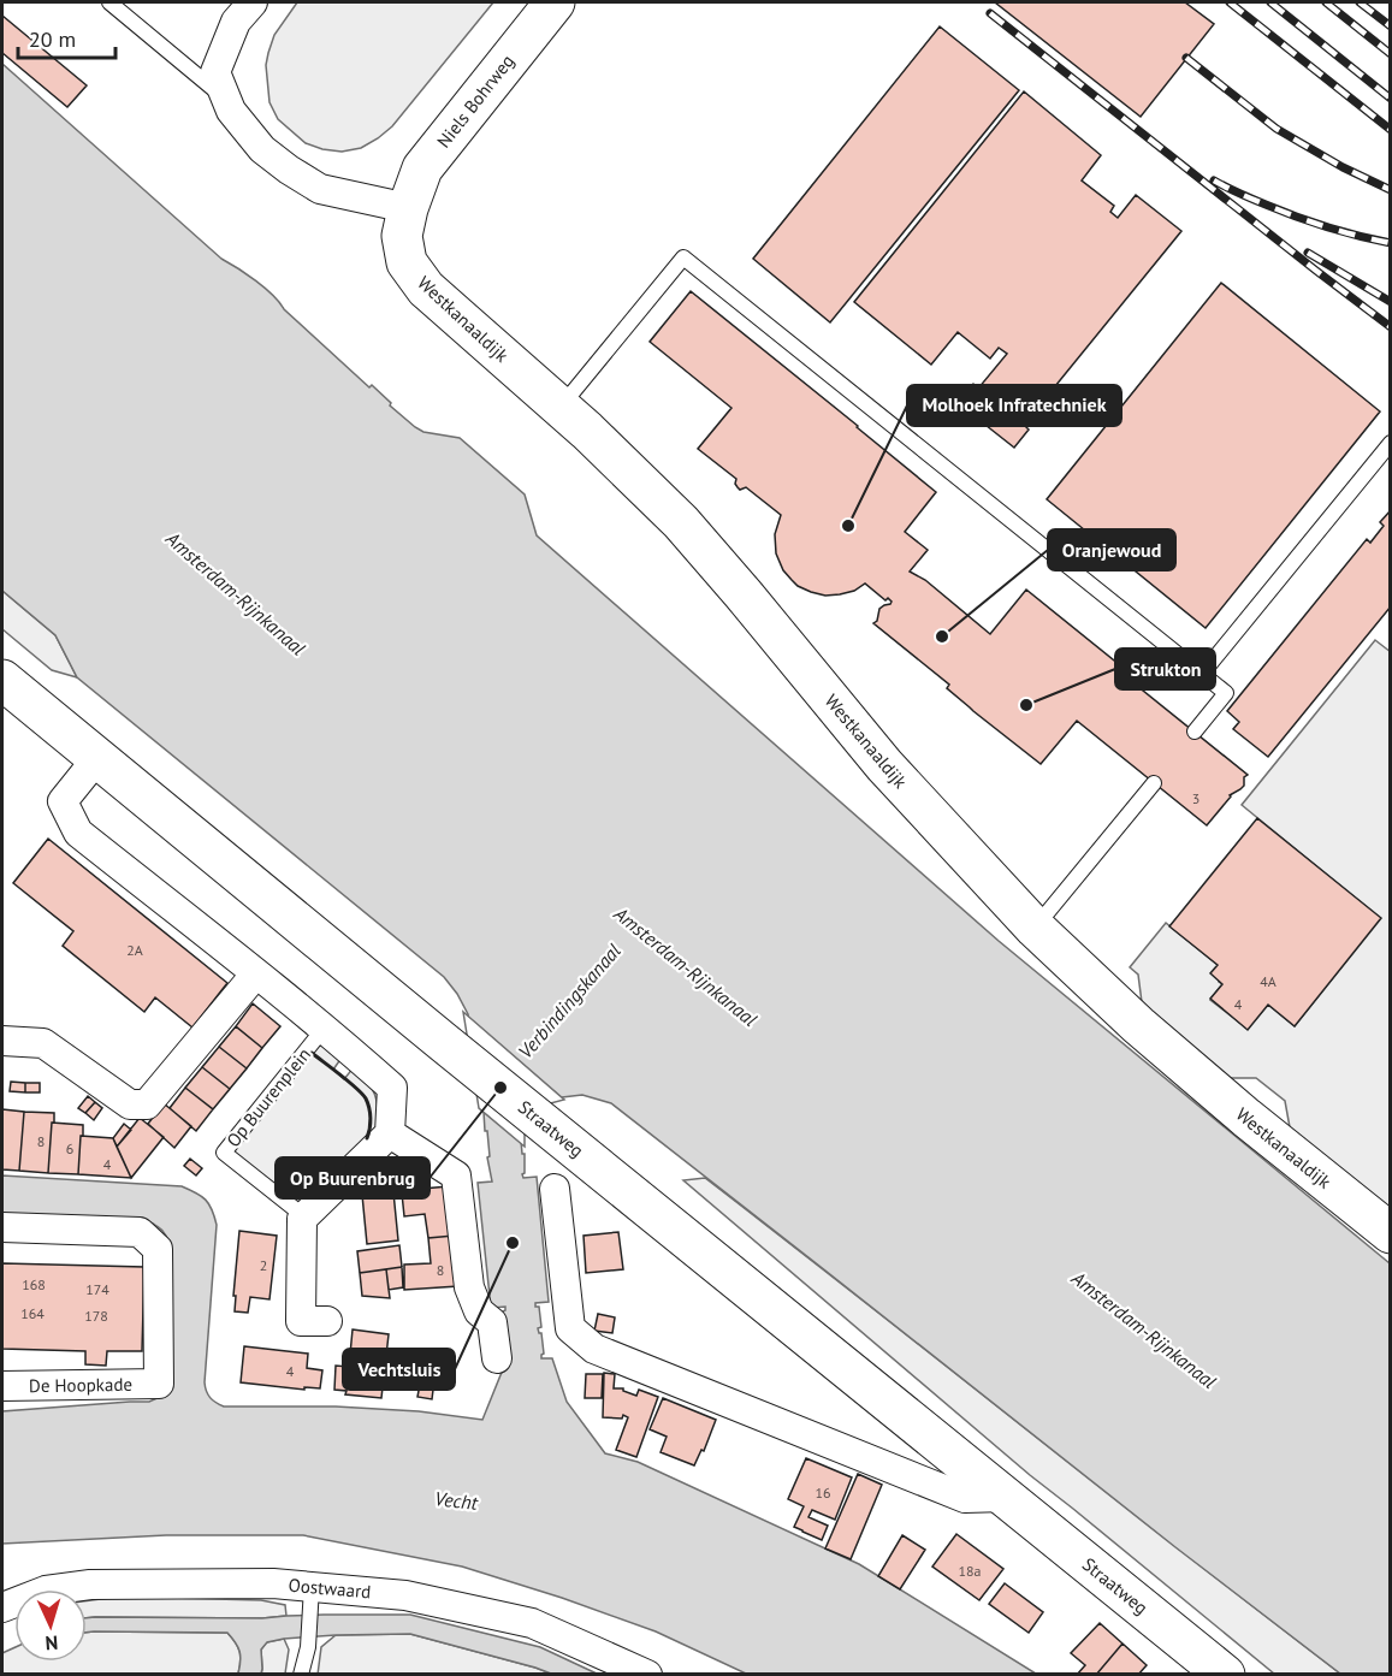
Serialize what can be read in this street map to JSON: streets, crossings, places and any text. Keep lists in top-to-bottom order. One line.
{"streets":{"street":["Niels Bohrweg","Westkanaaldijk","Straatweg","De Hoopkade","Oostwaard"],"lane":["Op Buurenplein"]},"crossings":[["Niels Bohrweg","Westkanaaldijk"]],"water":["Amsterdam-Rijnkanaal","Verbindingskanaal","Vecht"],"places":["Molhoek Infratechniek","Oranjewoud","Strukton","Op Buurenbrug","Vechtsluis"],"house_numbers":["3","2A","4A","4","8","6","4","2","8","168","174","164","178","4","16","18a"],"scale_bar":"20 m","north":"bottom"}
